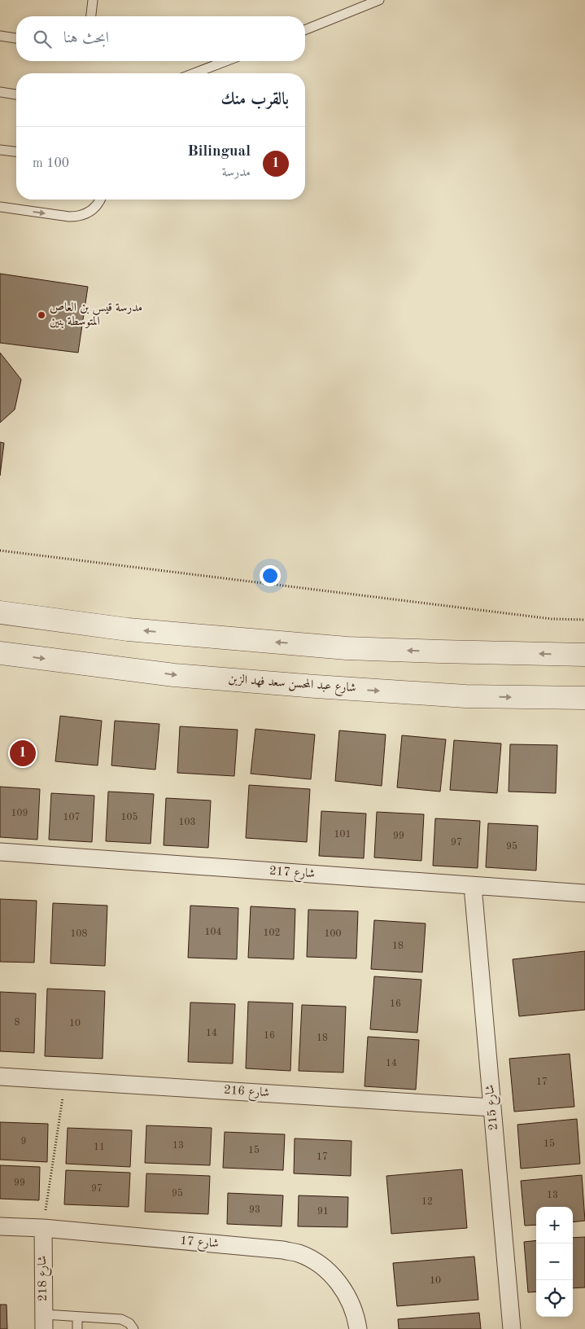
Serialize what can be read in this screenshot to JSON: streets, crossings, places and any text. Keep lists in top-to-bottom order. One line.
{"streets":{"street":["شارع عبد المحسن سعد فهد الزبن","شارع 217","شارع 216","شارع 215","شارع 17","شارع 218"]},"crossings":[["شارع 217","شارع 215"],["شارع 216","شارع 215"],["شارع 17","شارع 218"]],"places":["مدرسة قيس بن العاص المتوسطة بنين"],"house_numbers":["109","107","105","103","101","99","97","95","104","102","108","100","18","16","8","10","14","16","18","14","17","9","15","13","11","15","17","99","97","95","13","12","93","91","10"],"page":{"search":"ابحث هنا","heading":"بالقرب منك","list":[{"mark":"1","name":"Bilingual","note":"مدرسة","value":"100 m"}],"pins":"1","map_buttons":["+","−"]}}
